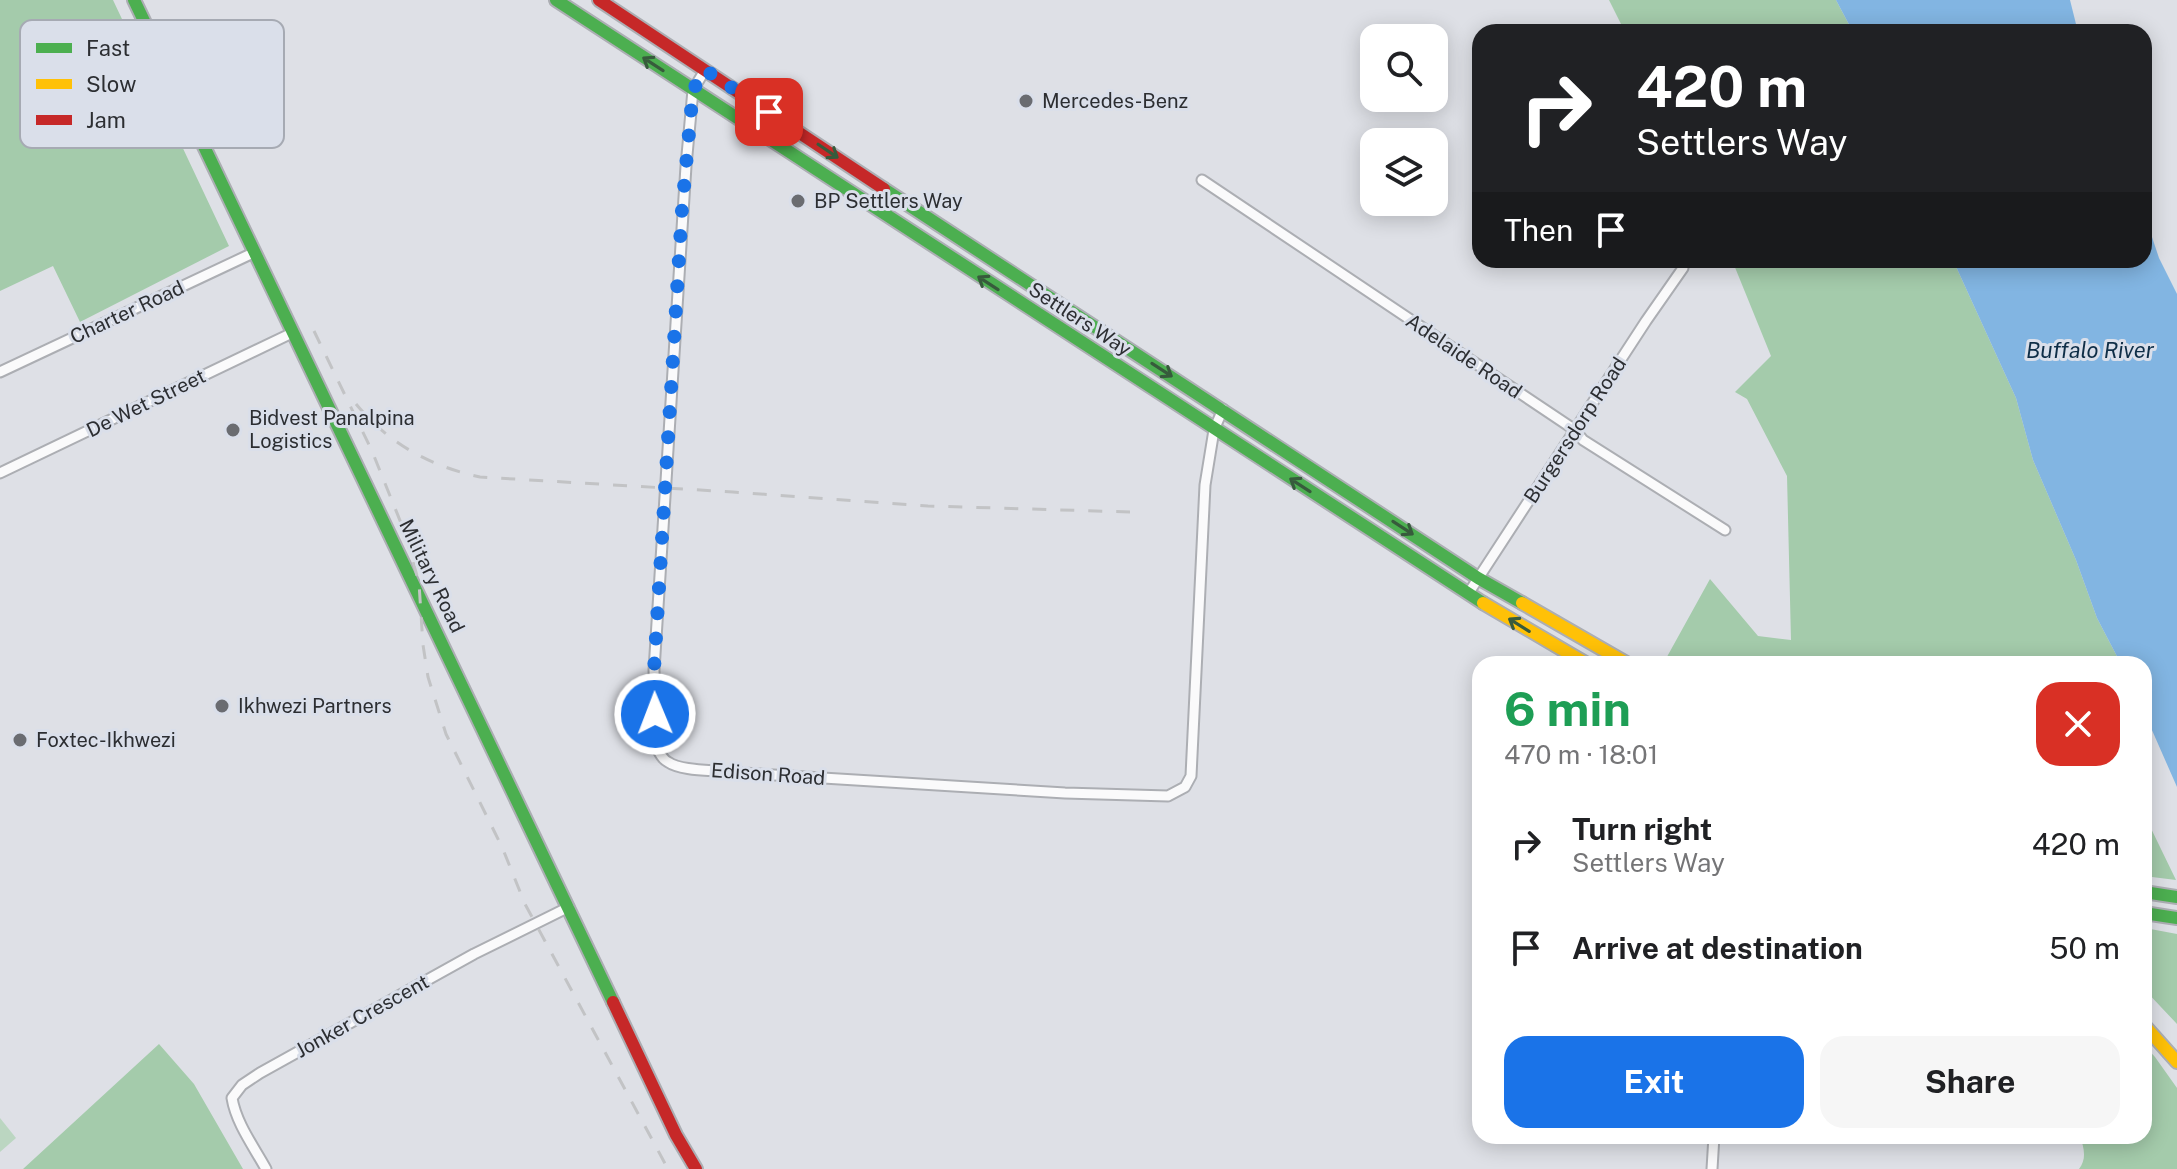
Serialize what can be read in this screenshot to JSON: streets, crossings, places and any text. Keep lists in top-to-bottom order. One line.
{"streets":{"main road":["Settlers Way","Military Road"],"street":["Charter Road","Adelaide Road","De Wet Street","Burgersdorp Road","Edison Road","Jonker Crescent"]},"crossings":[["Charter Road","Military Road"],["Settlers Way","Burgersdorp Road"],["Settlers Way","Edison Road"],["Adelaide Road","Burgersdorp Road"],["De Wet Street","Military Road"],["Military Road","Jonker Crescent"]],"water":["Buffalo River"],"places":["Mercedes-Benz","BP Settlers Way","Bidvest Panalpina Logistics","Ikhwezi Partners","Foxtec-Ikhwezi"],"legend":["Fast","Slow","Jam"],"page":{"turn":["420 m","Settlers Way"],"then":"Then","heading":["6 min","470 m · 18:01"],"list":[{"name":"Turn right","note":"Settlers Way","value":"420 m"},{"name":"Arrive at destination","value":"50 m"}],"buttons":["Exit","Share"]}}
